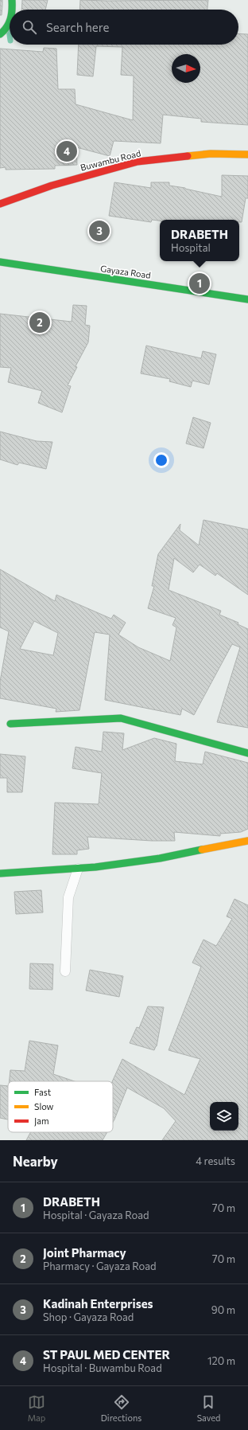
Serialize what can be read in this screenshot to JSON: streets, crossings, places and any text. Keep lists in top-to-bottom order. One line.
{"streets":{"street":["Buwambu Road","Gayaza Road"]},"legend":["Fast","Slow","Jam"],"north":"right","page":{"search":"Search here","pins":["4","3","1","2"],"popup":["DRABETH","Hospital"],"heading":["Nearby","4 results"],"list":[{"mark":"1","name":"DRABETH","note":"Hospital · Gayaza Road","value":"70 m"},{"mark":"2","name":"Joint Pharmacy","note":"Pharmacy · Gayaza Road","value":"70 m"},{"mark":"3","name":"Kadinah Enterprises","note":"Shop · Gayaza Road","value":"90 m"},{"mark":"4","name":"ST PAUL MED CENTER","note":"Hospital · Buwambu Road","value":"120 m"}],"nav":["Map","Directions","Saved"]}}
